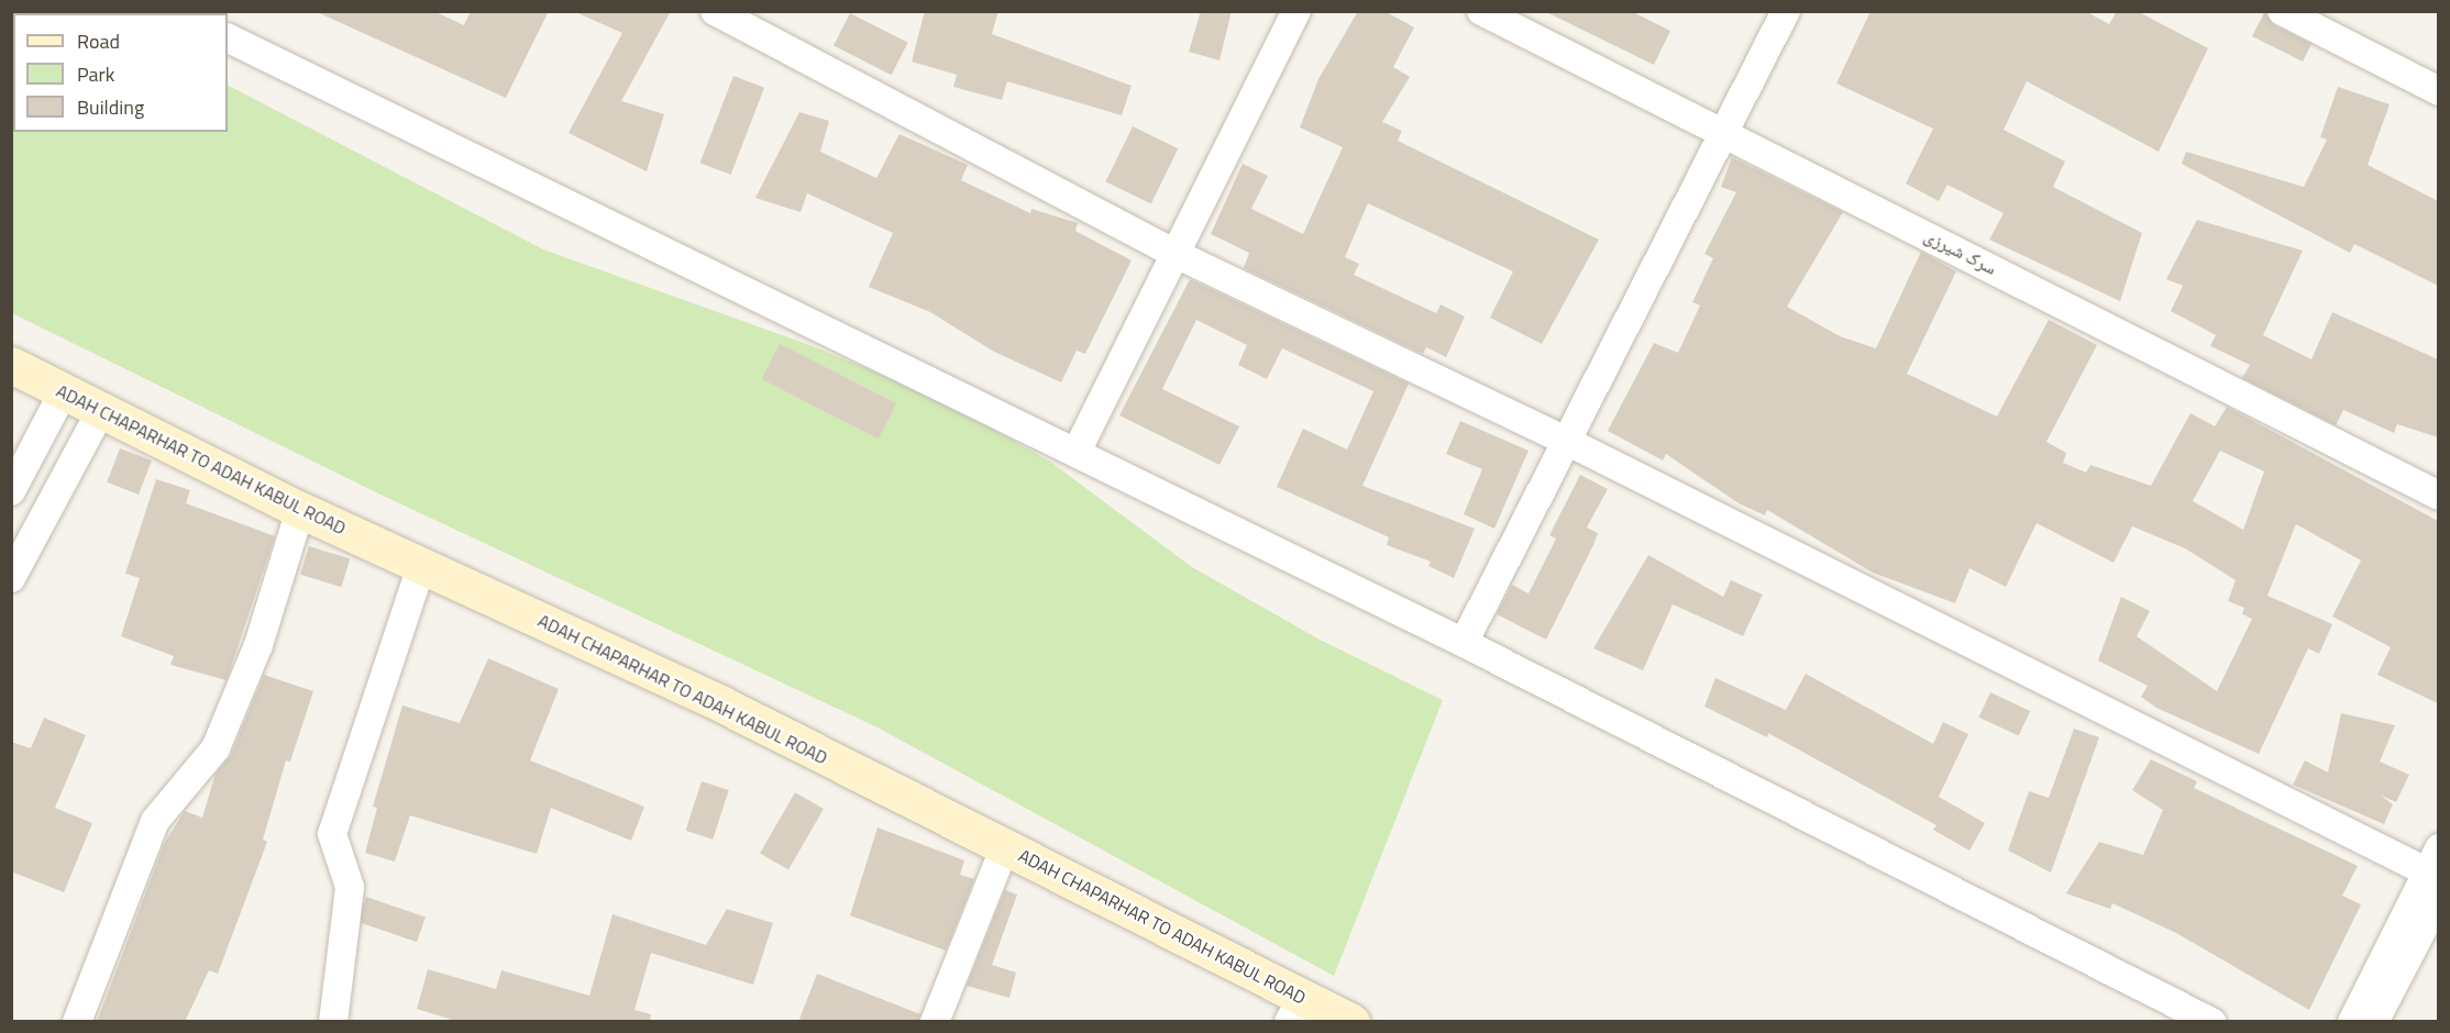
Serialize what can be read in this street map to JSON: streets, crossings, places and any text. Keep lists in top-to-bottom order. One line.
{"streets":{"main road":["ADAH CHAPARHAR TO ADAH KABUL ROAD"],"street":["سرک شیرزی"]},"legend":["Road","Park","Building"]}
